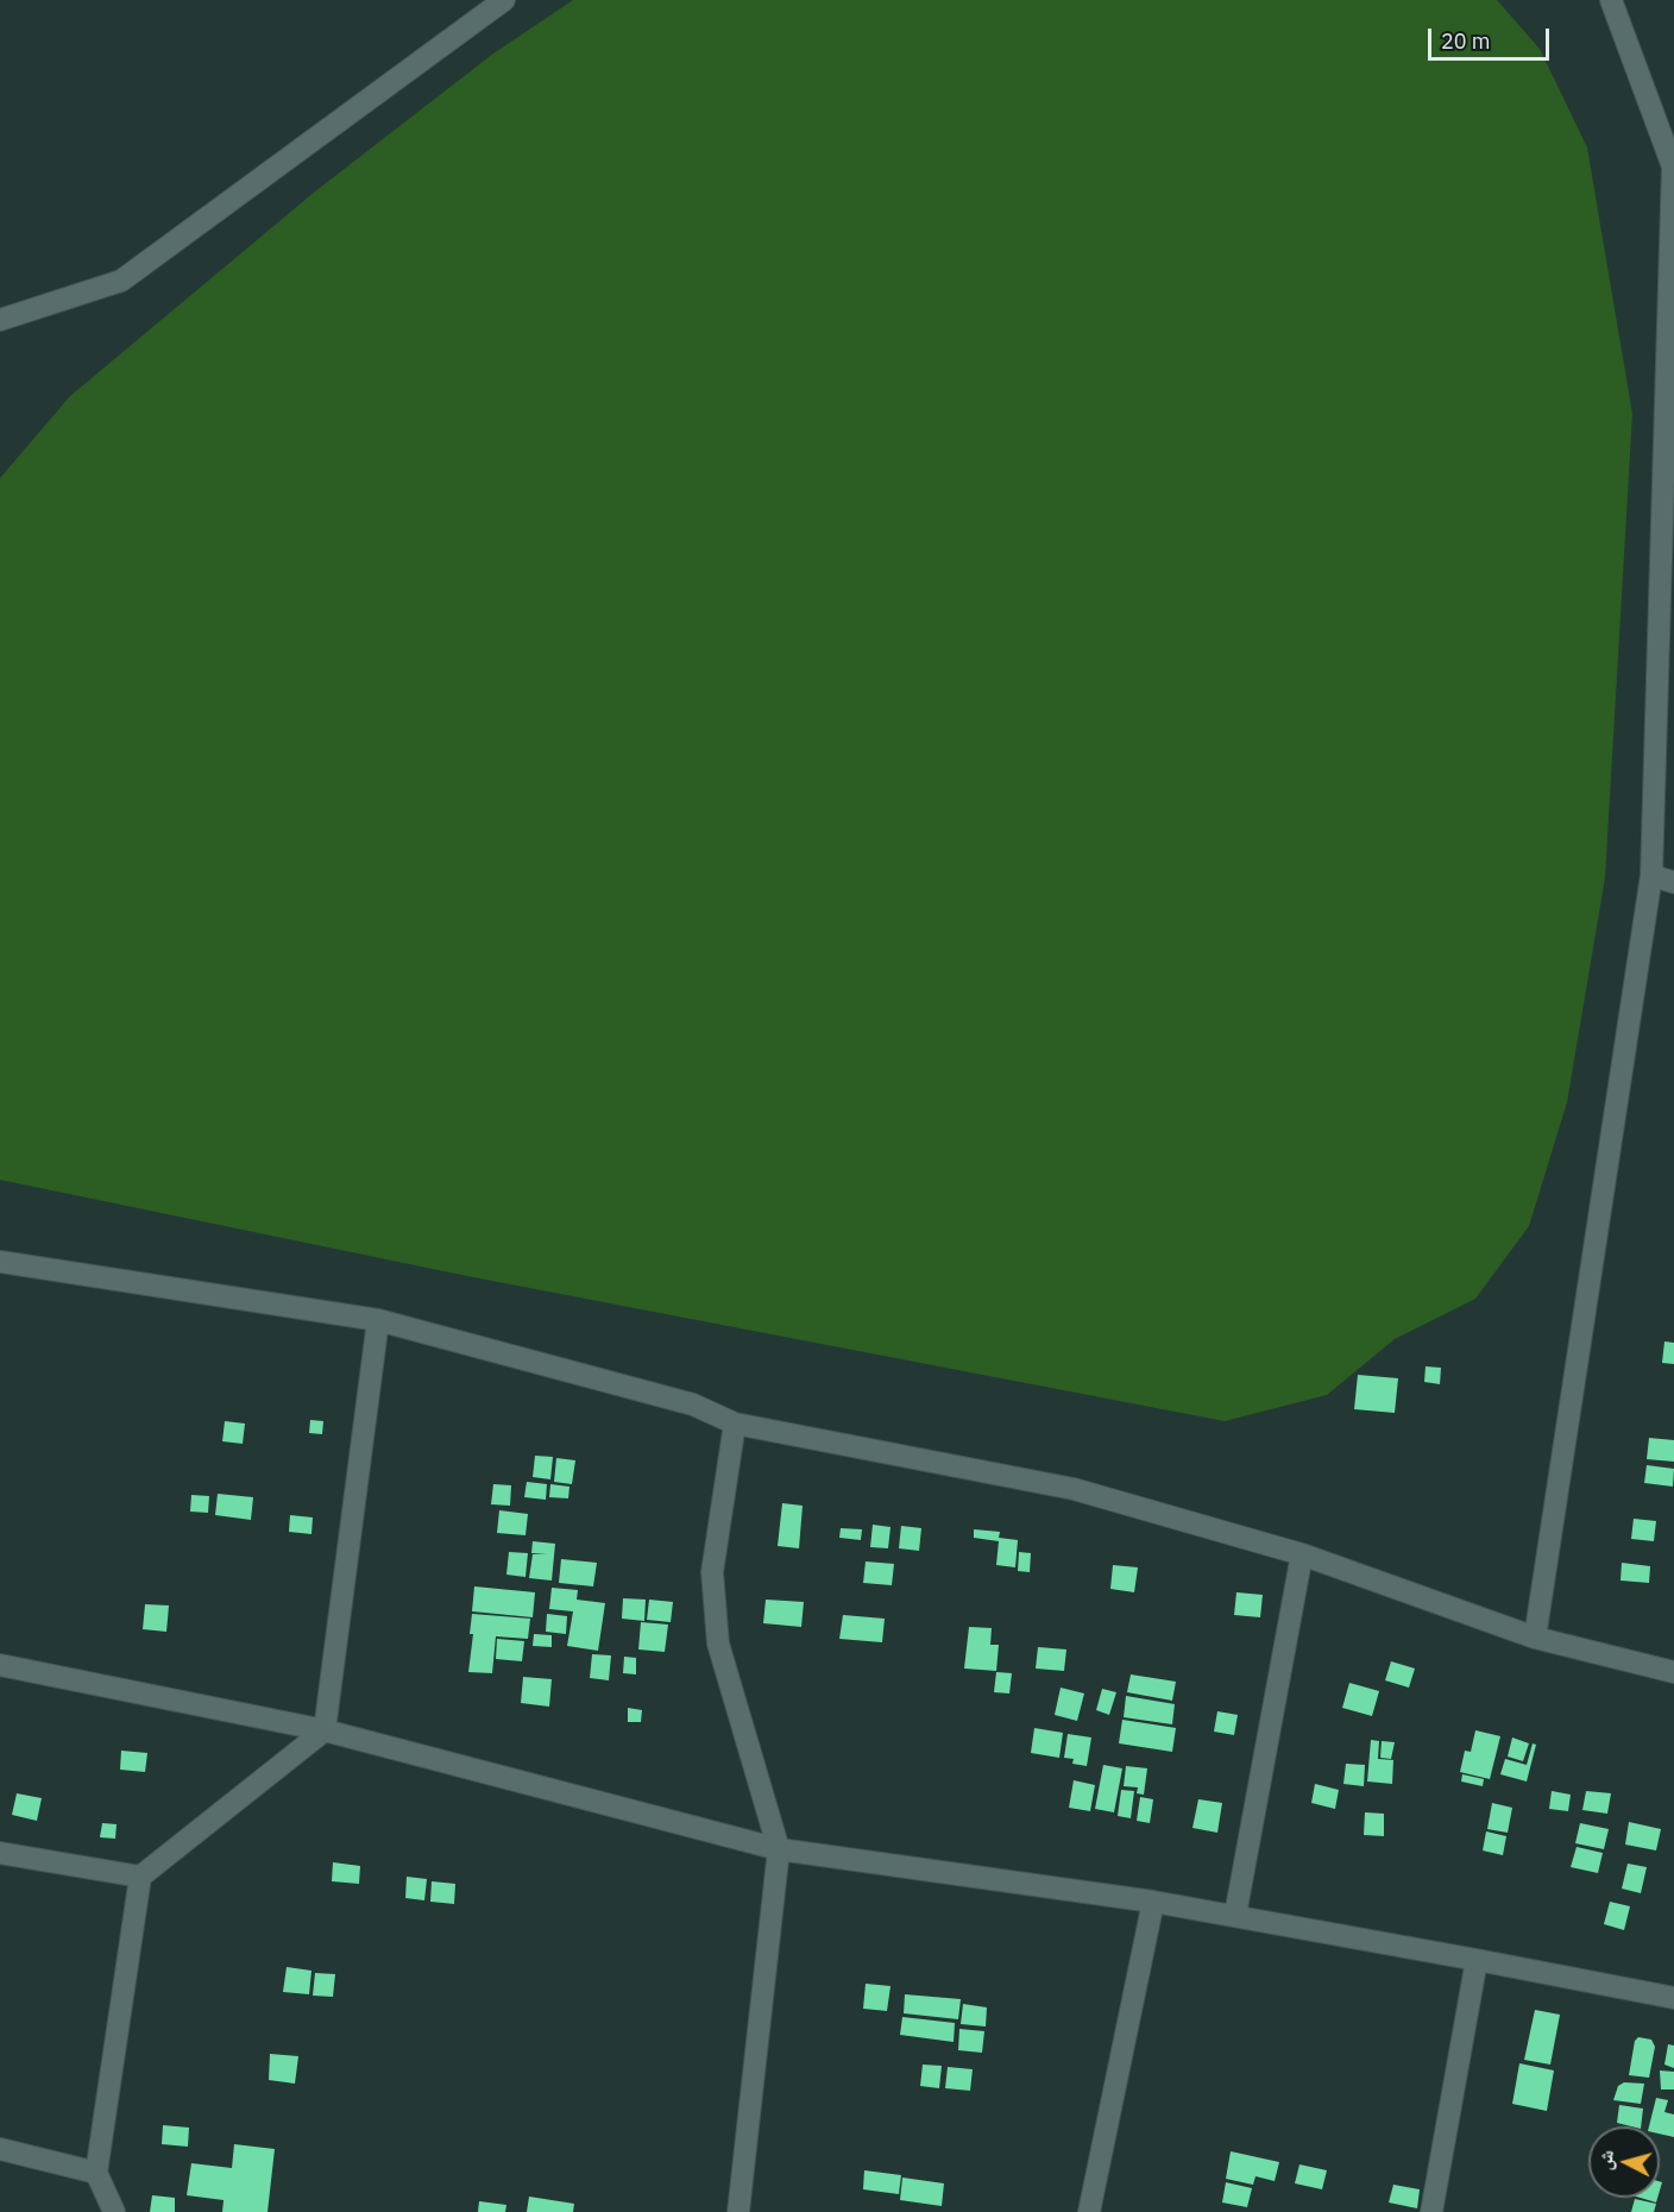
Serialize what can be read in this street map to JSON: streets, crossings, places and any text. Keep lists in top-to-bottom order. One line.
{"scale_bar":"20 m","north":"left"}
